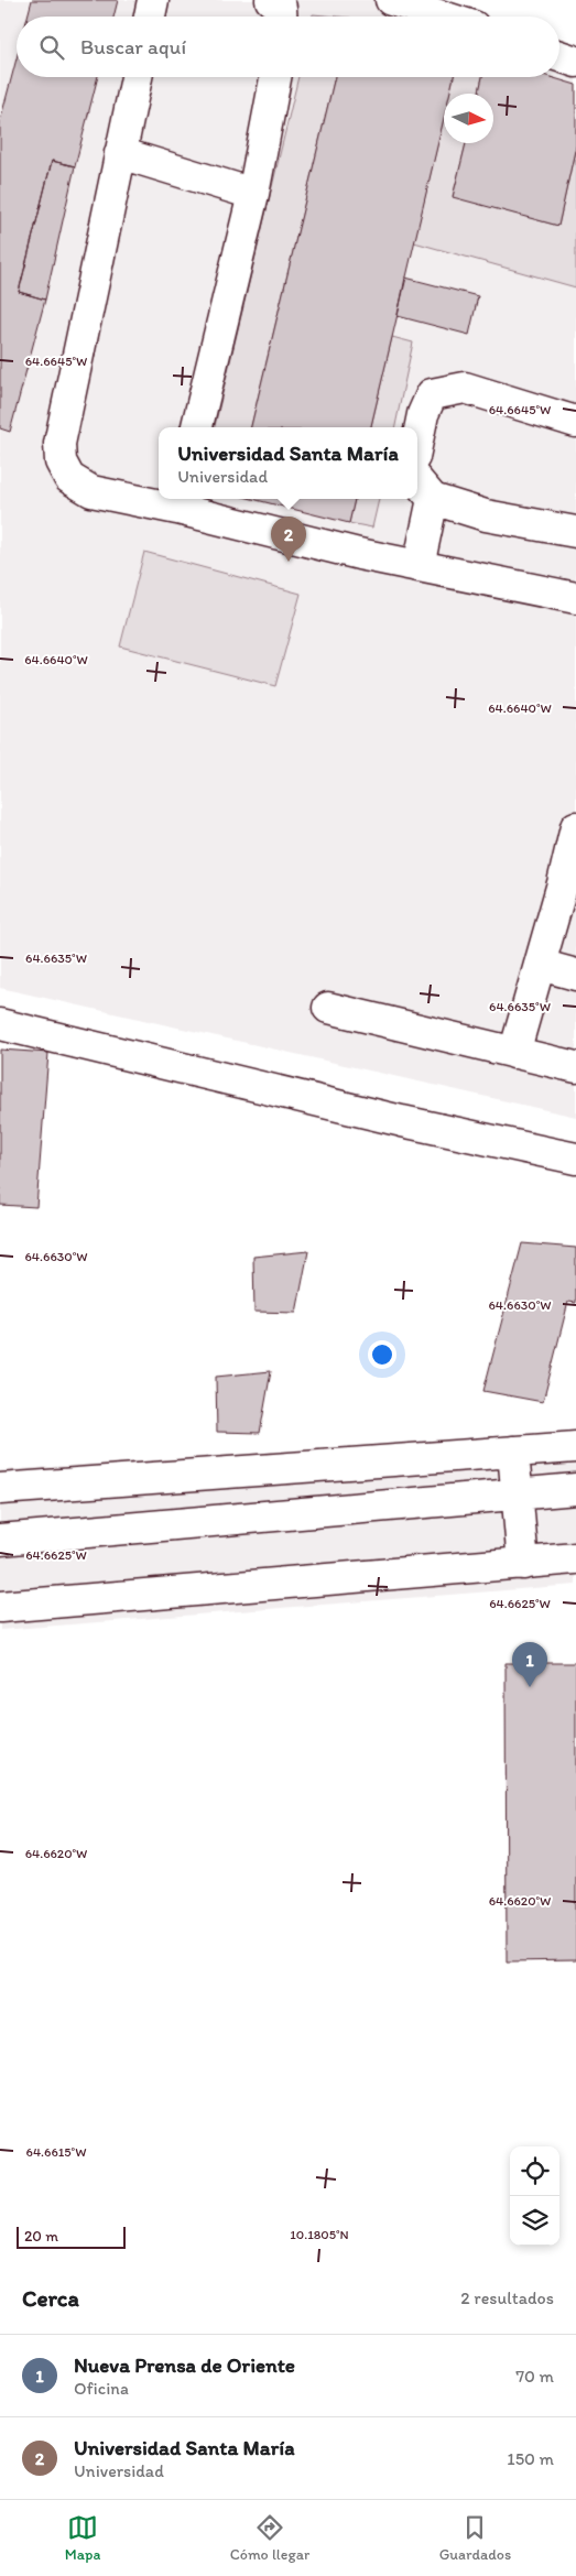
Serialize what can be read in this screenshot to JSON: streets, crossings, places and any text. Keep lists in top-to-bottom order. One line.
{"scale_bar":"20 m","north":"right","page":{"search":"Buscar aquí","popup":["Universidad Santa María","Universidad"],"pins":["2","1"],"scale":"20 m","heading":["Cerca","2 resultados"],"list":[{"mark":"1","name":"Nueva Prensa de Oriente","note":"Oficina","value":"70 m"},{"mark":"2","name":"Universidad Santa María","note":"Universidad","value":"150 m"}],"nav":["Mapa","Cómo llegar","Guardados"]},"coordinates":["64.6645°W","64.6640°W","64.6635°W","64.6630°W","64.6625°W","64.6620°W","64.6615°W","10.1805°N"]}
